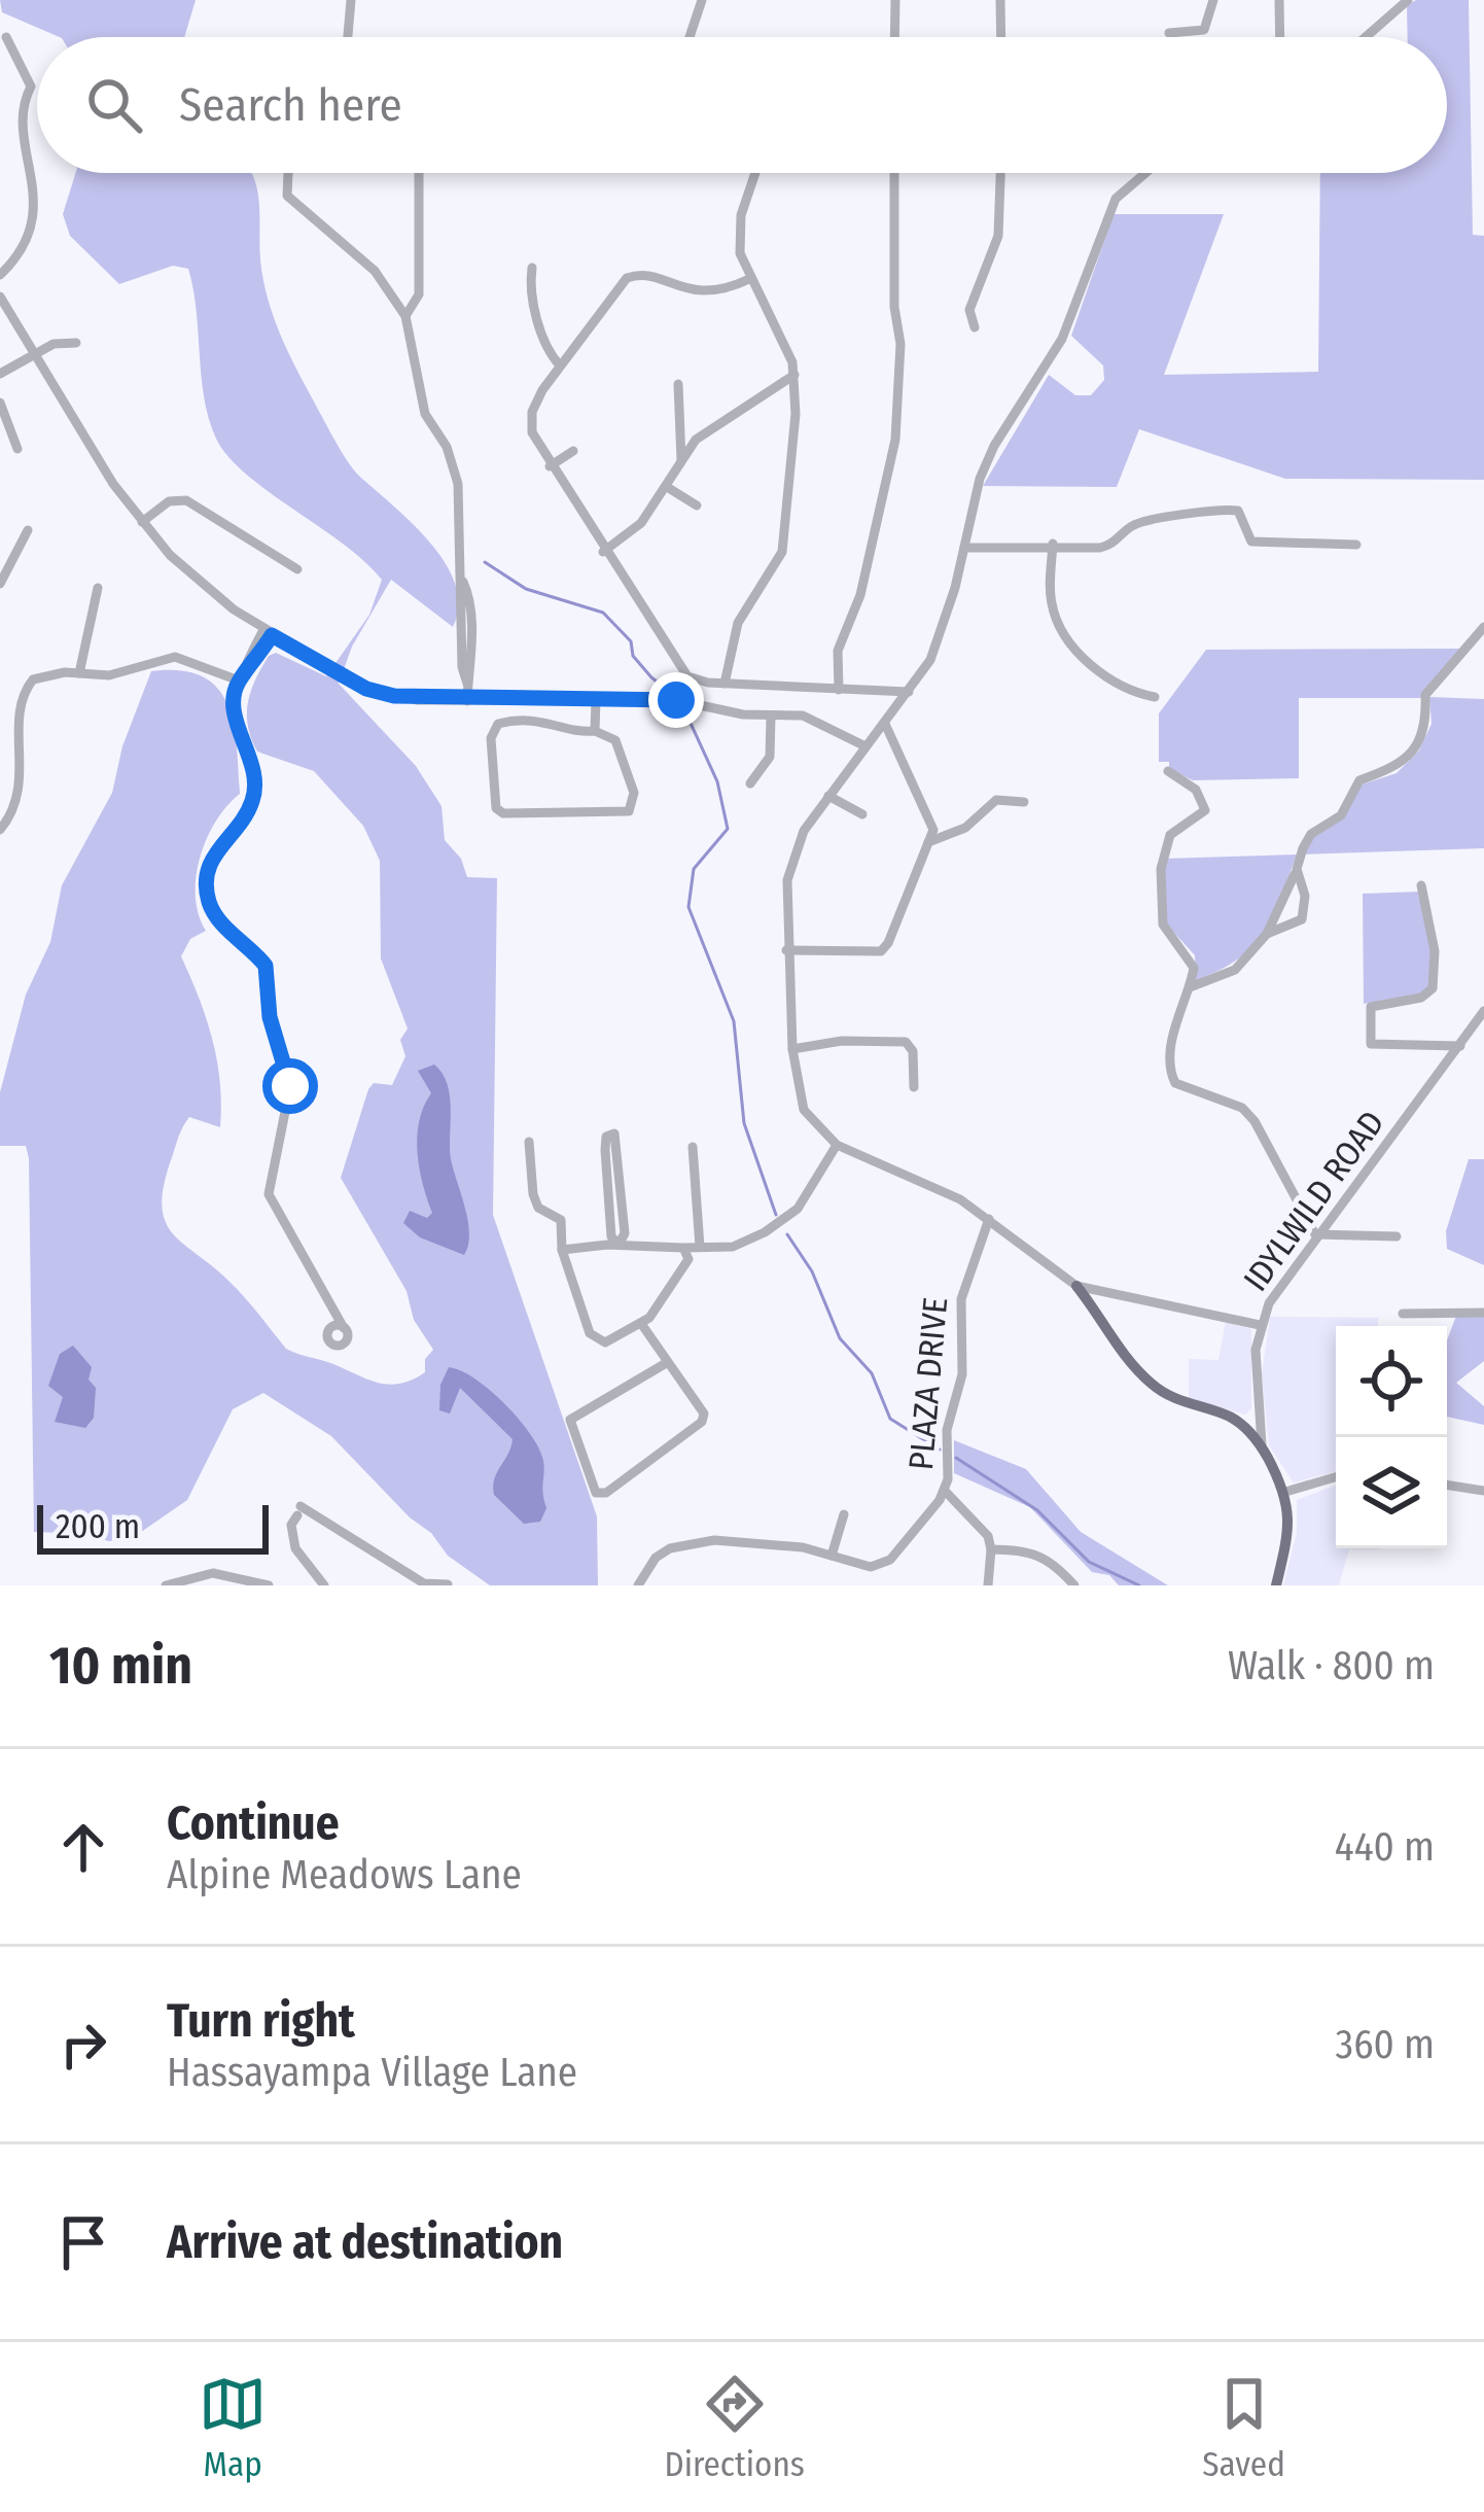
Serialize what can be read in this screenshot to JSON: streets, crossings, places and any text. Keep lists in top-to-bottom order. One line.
{"streets":{"street":["IDYLWILD ROAD","PLAZA DRIVE"]},"scale_bar":"200 m","page":{"search":"Search here","scale":"200 m","heading":["10 min","Walk · 800 m"],"list":[["Continue","Alpine Meadows Lane","440 m"],["Turn right","Hassayampa Village Lane","360 m"],"Arrive at destination"],"nav":["Map","Directions","Saved"]}}
